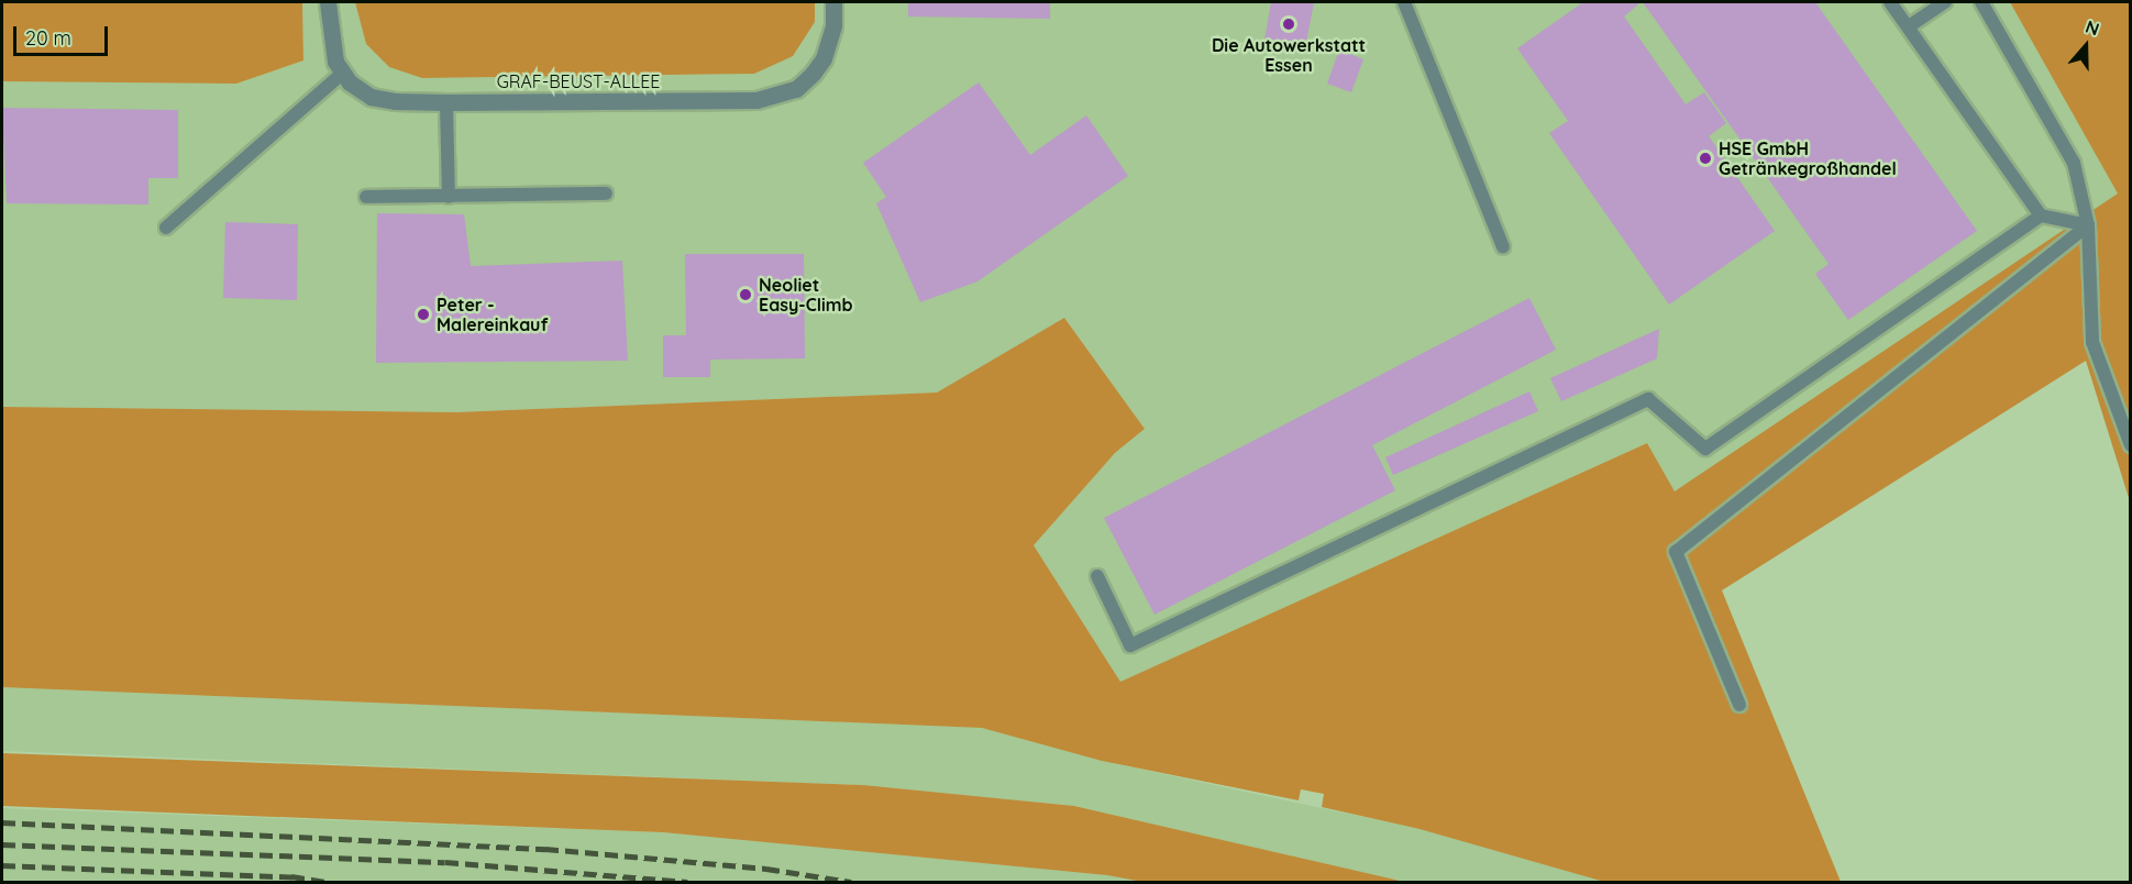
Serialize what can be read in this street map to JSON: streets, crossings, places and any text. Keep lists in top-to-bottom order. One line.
{"streets":{"street":["GRAF-BEUST-ALLEE"]},"places":["Die Autowerkstatt Essen","HSE GmbH Getränkegroßhandel","Neoliet Easy-Climb","Peter - Malereinkauf"],"scale_bar":"20 m","north":"top"}
